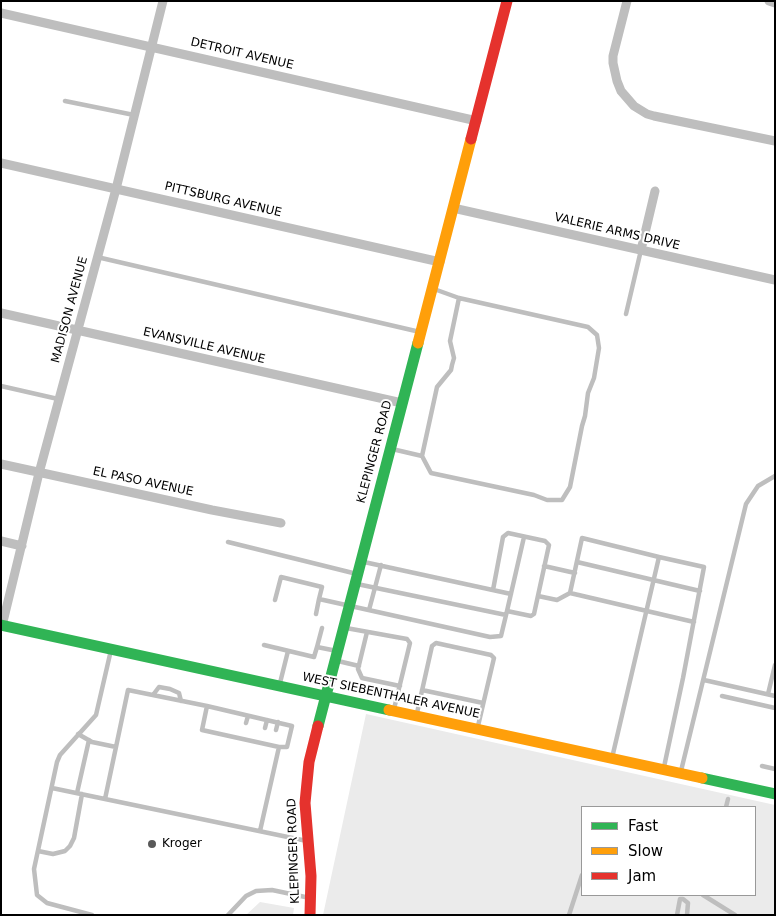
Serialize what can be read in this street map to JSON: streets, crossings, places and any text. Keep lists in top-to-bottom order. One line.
{"streets":{"street":["DETROIT AVENUE","PITTSBURG AVENUE","VALERIE ARMS DRIVE","MADISON AVENUE","EVANSVILLE AVENUE","KLEPINGER ROAD","EL PASO AVENUE","WEST SIEBENTHALER AVENUE"]},"crossings":[["DETROIT AVENUE","MADISON AVENUE"],["DETROIT AVENUE","KLEPINGER ROAD"],["PITTSBURG AVENUE","MADISON AVENUE"],["PITTSBURG AVENUE","KLEPINGER ROAD"],["VALERIE ARMS DRIVE","KLEPINGER ROAD"],["MADISON AVENUE","EVANSVILLE AVENUE"],["MADISON AVENUE","EL PASO AVENUE"],["MADISON AVENUE","WEST SIEBENTHALER AVENUE"],["EVANSVILLE AVENUE","KLEPINGER ROAD"],["KLEPINGER ROAD","WEST SIEBENTHALER AVENUE"]],"places":["Kroger"],"legend":["Fast","Slow","Jam"]}
